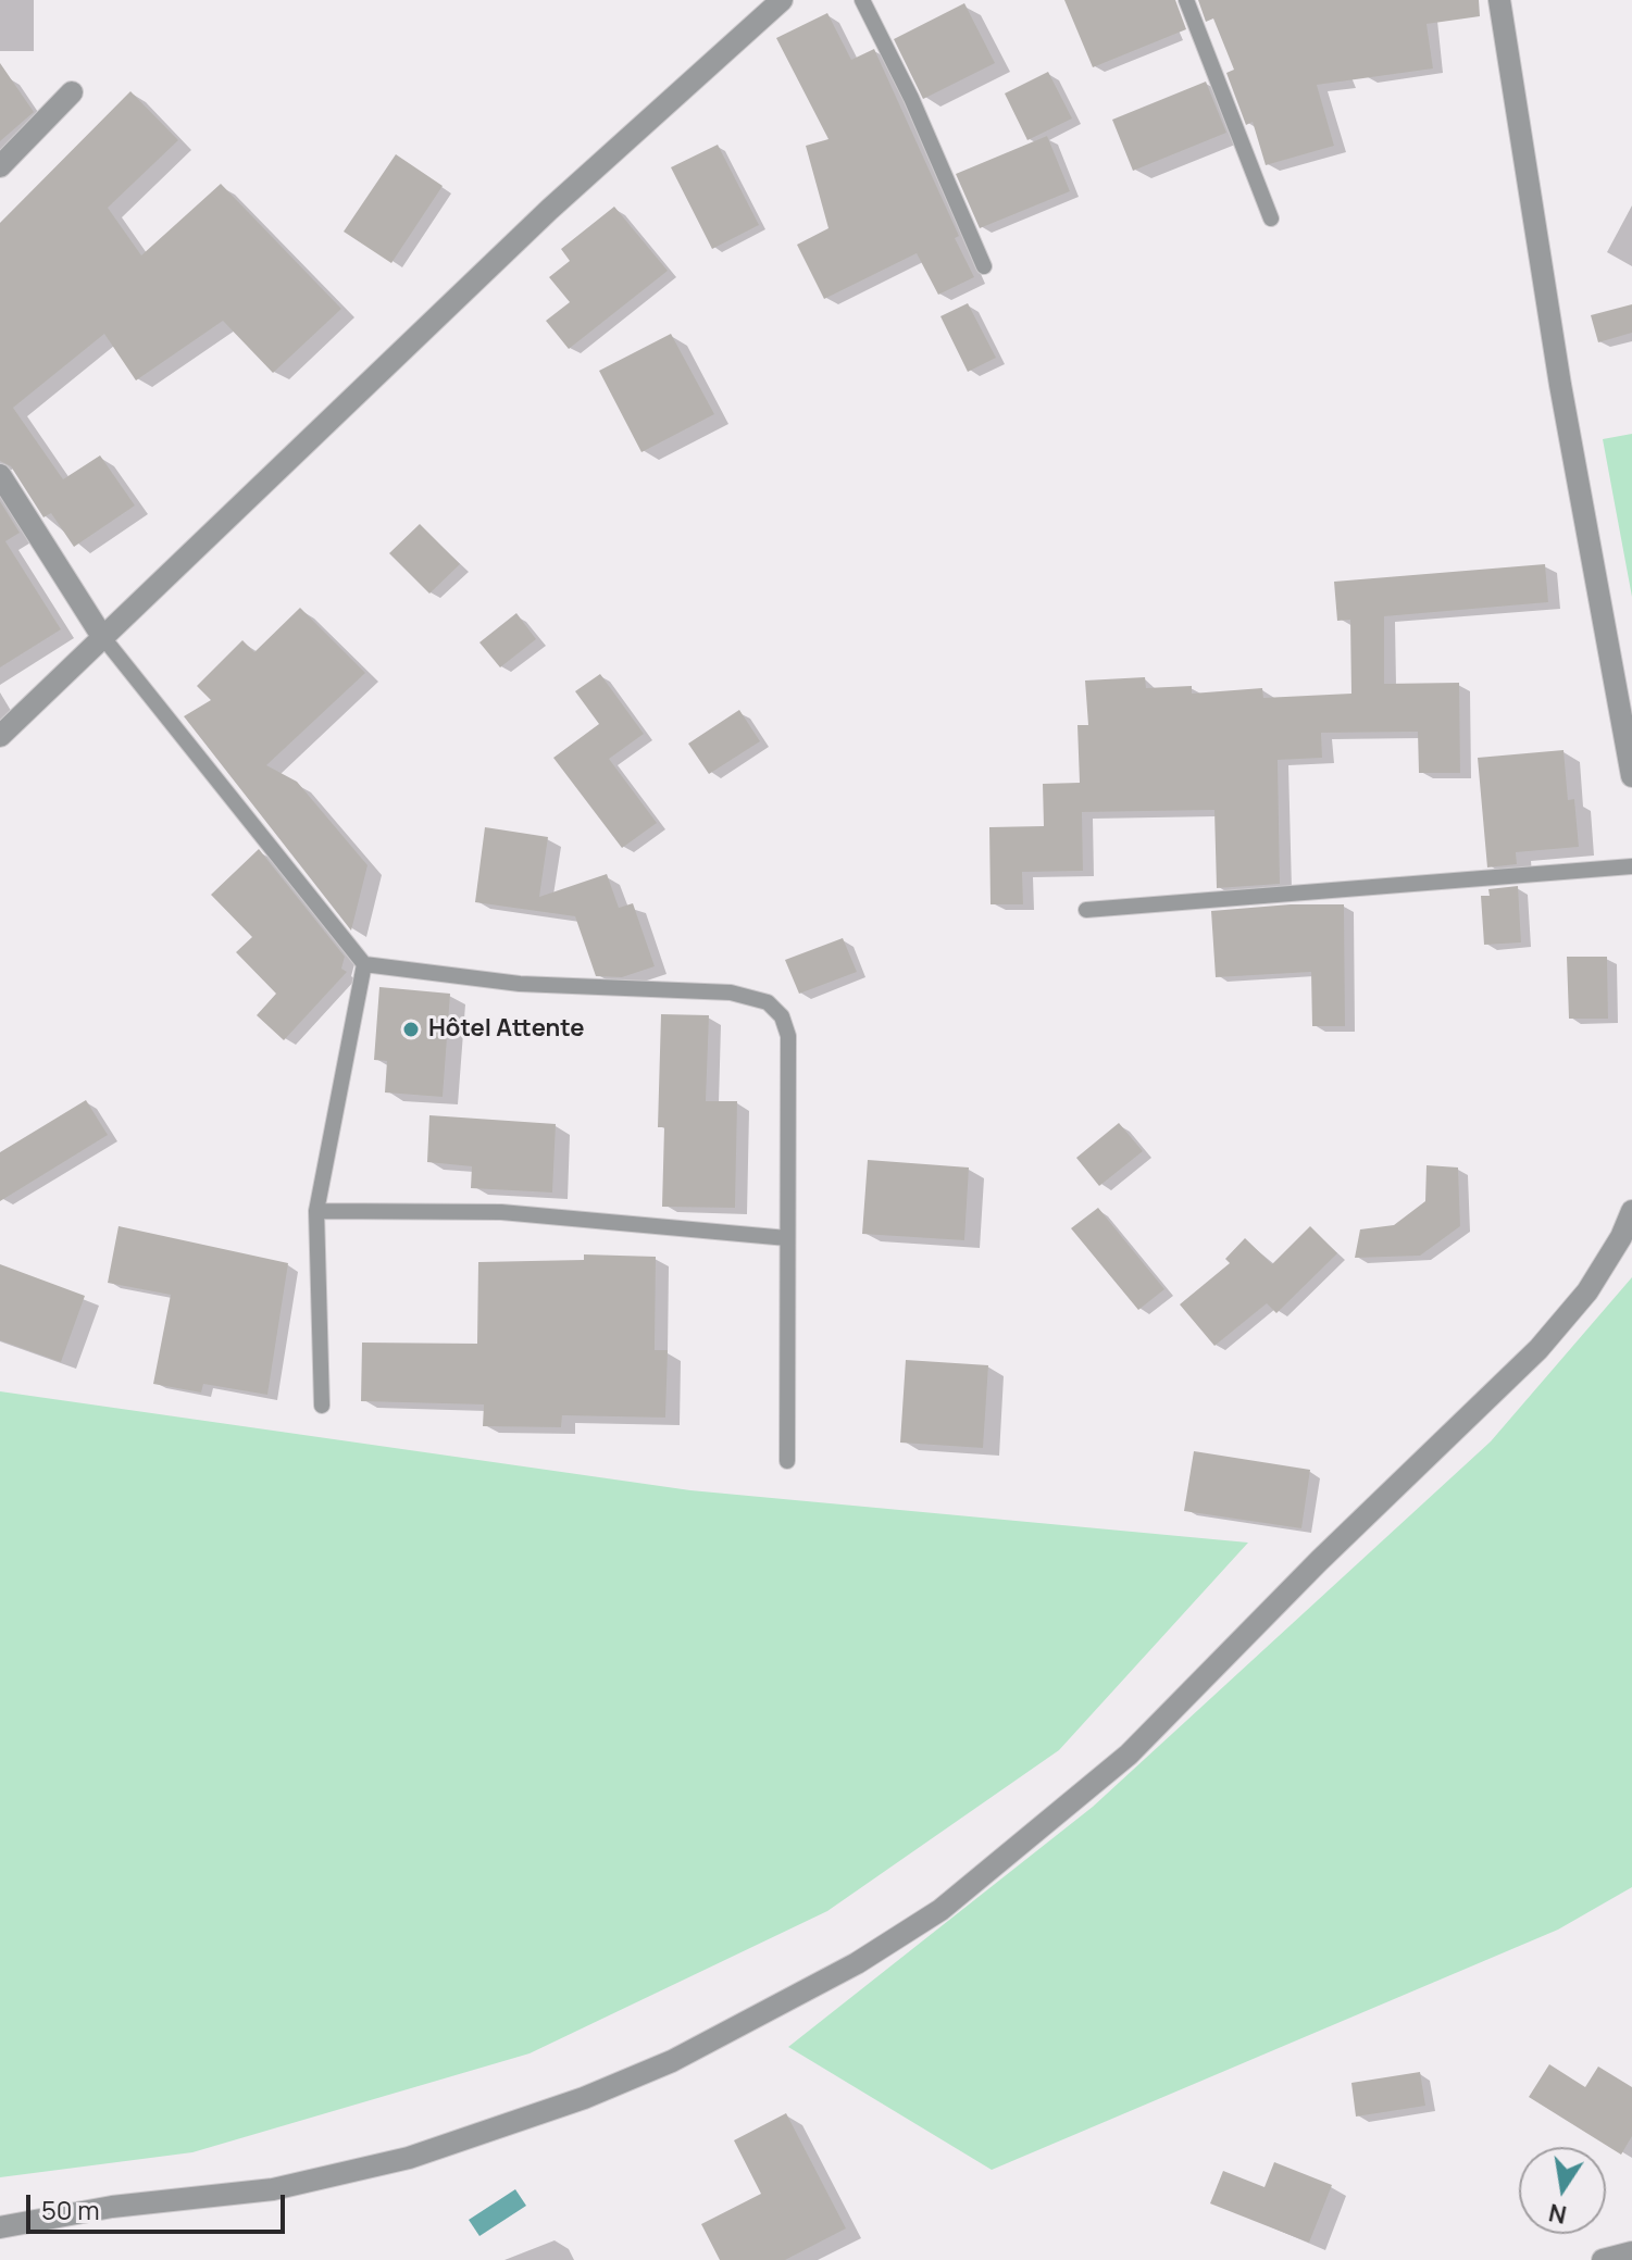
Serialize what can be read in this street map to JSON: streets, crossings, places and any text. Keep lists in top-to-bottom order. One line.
{"places":["Hôtel Attente"],"scale_bar":"50 m","north":"bottom"}
